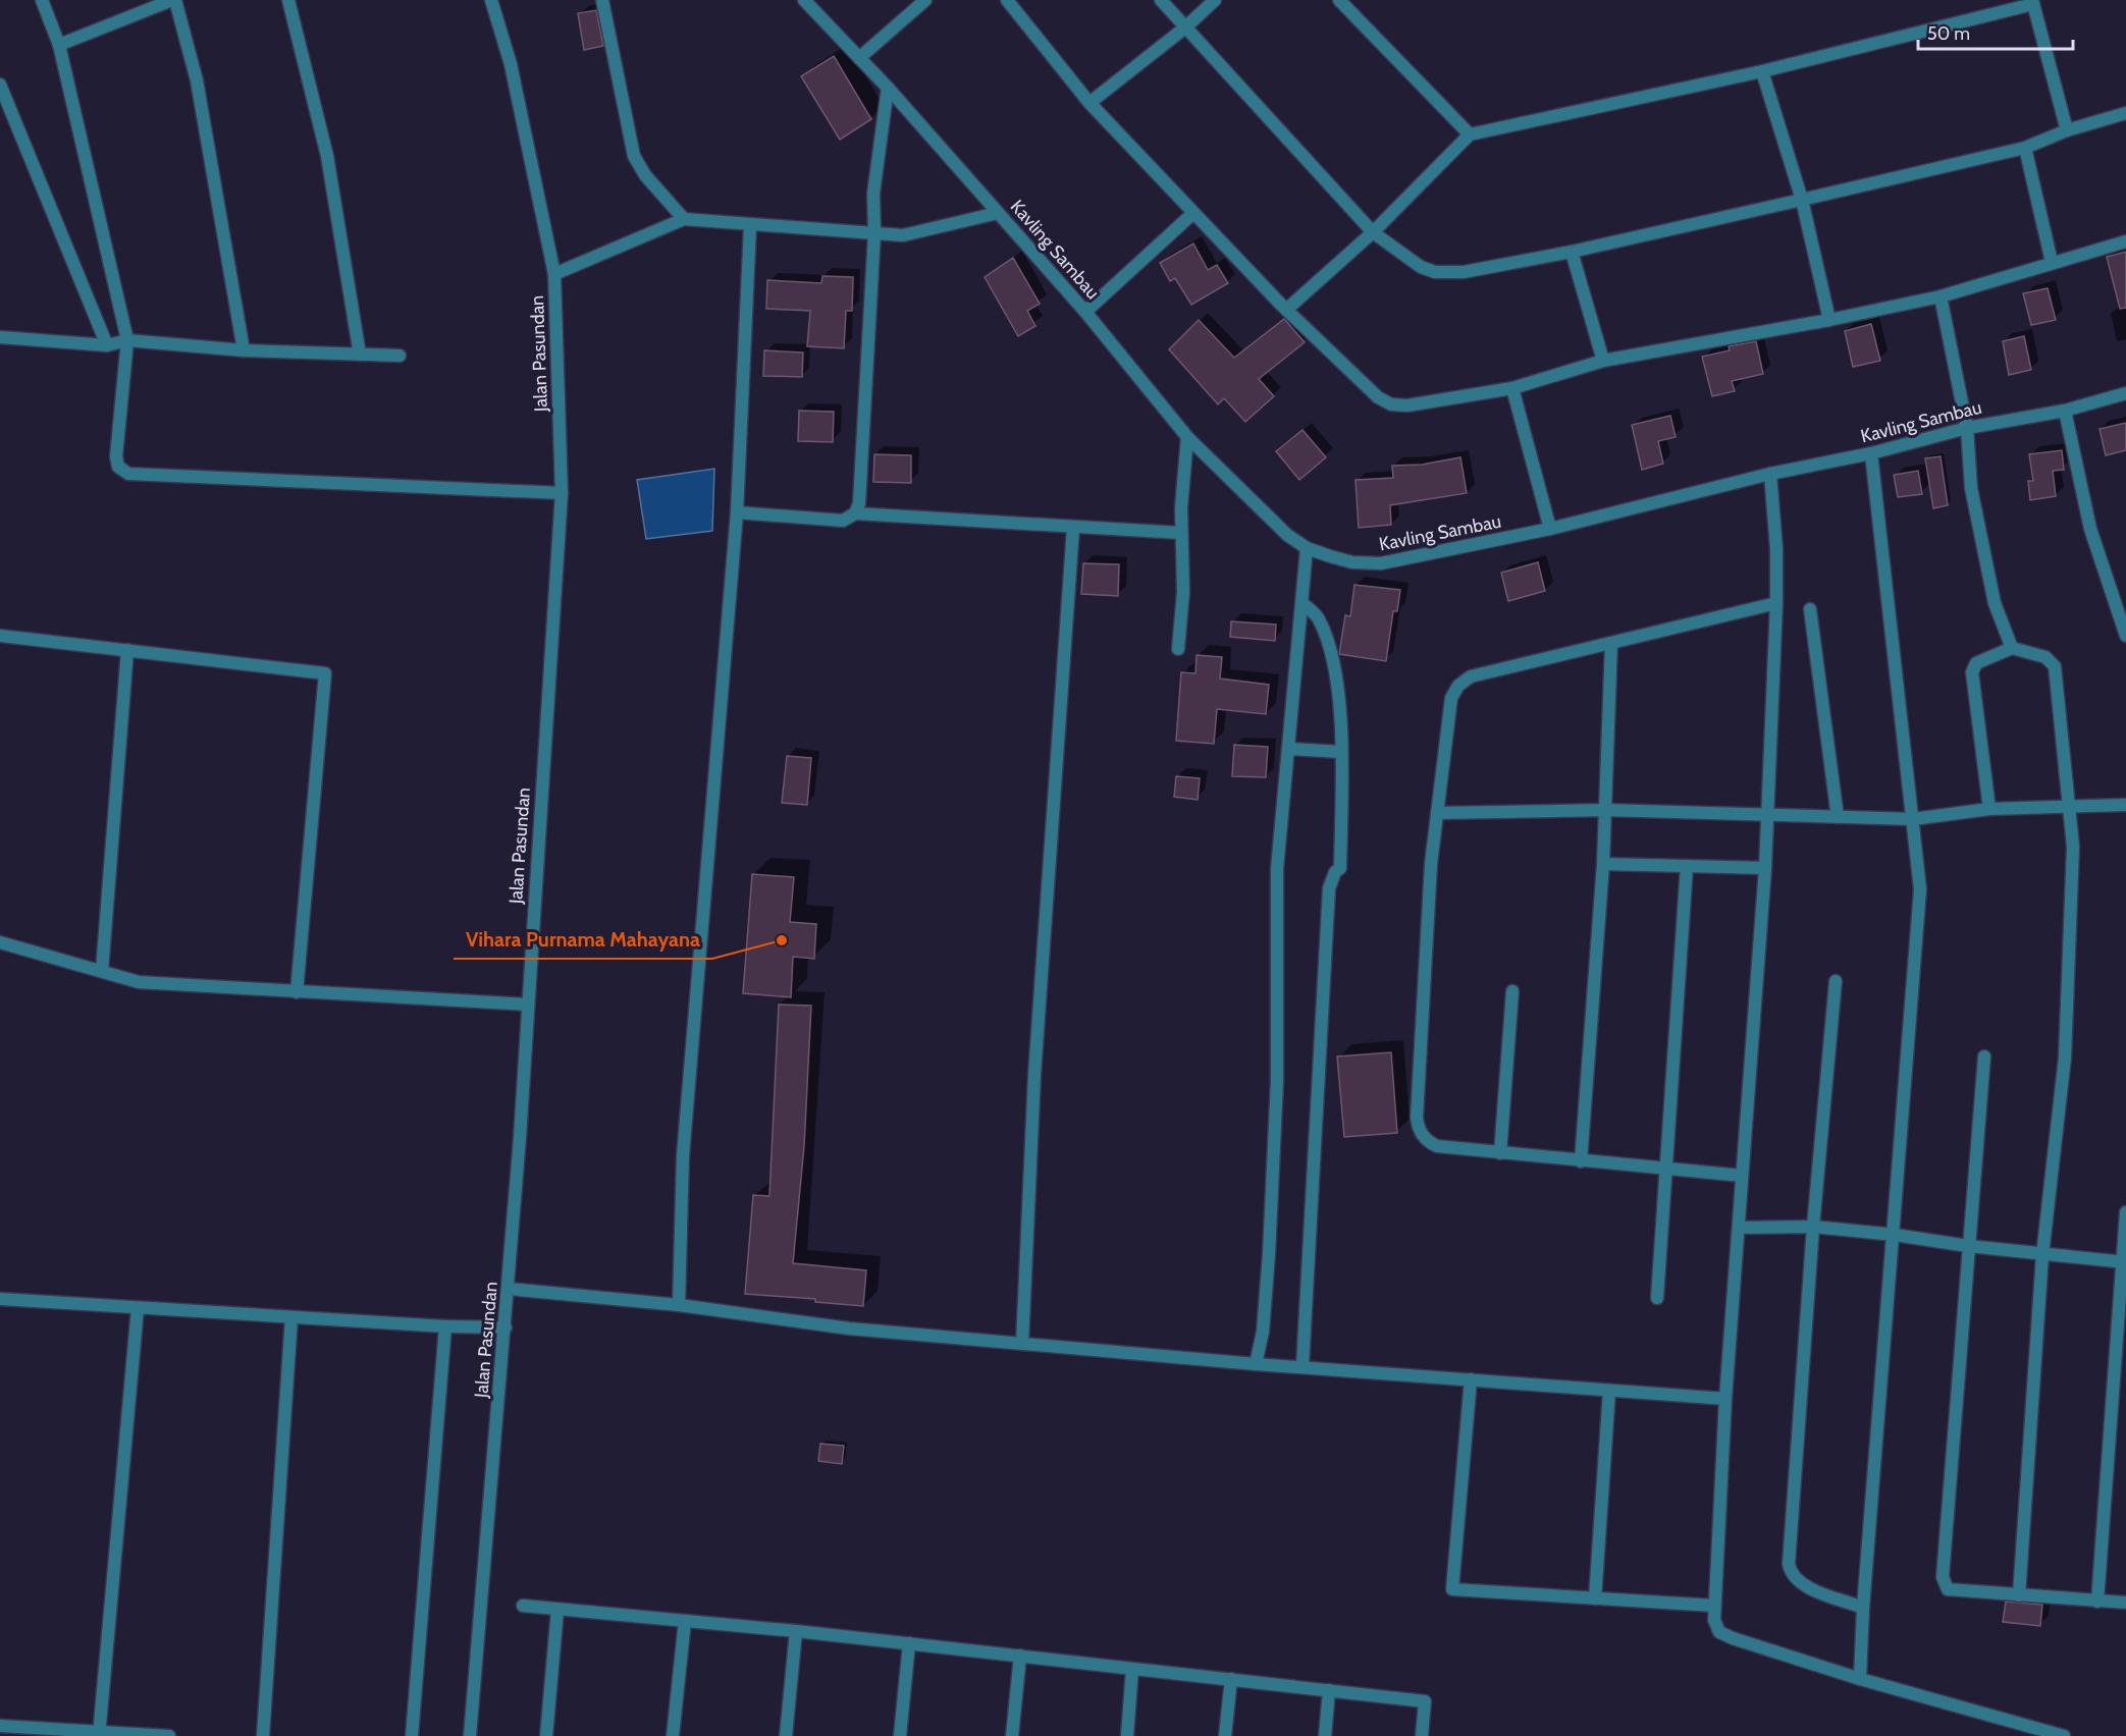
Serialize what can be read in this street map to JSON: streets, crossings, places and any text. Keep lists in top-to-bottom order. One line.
{"streets":{"street":["Kavling Sambau","Jalan Pasundan"]},"places":["Vihara Purnama Mahayana"],"scale_bar":"50 m"}
